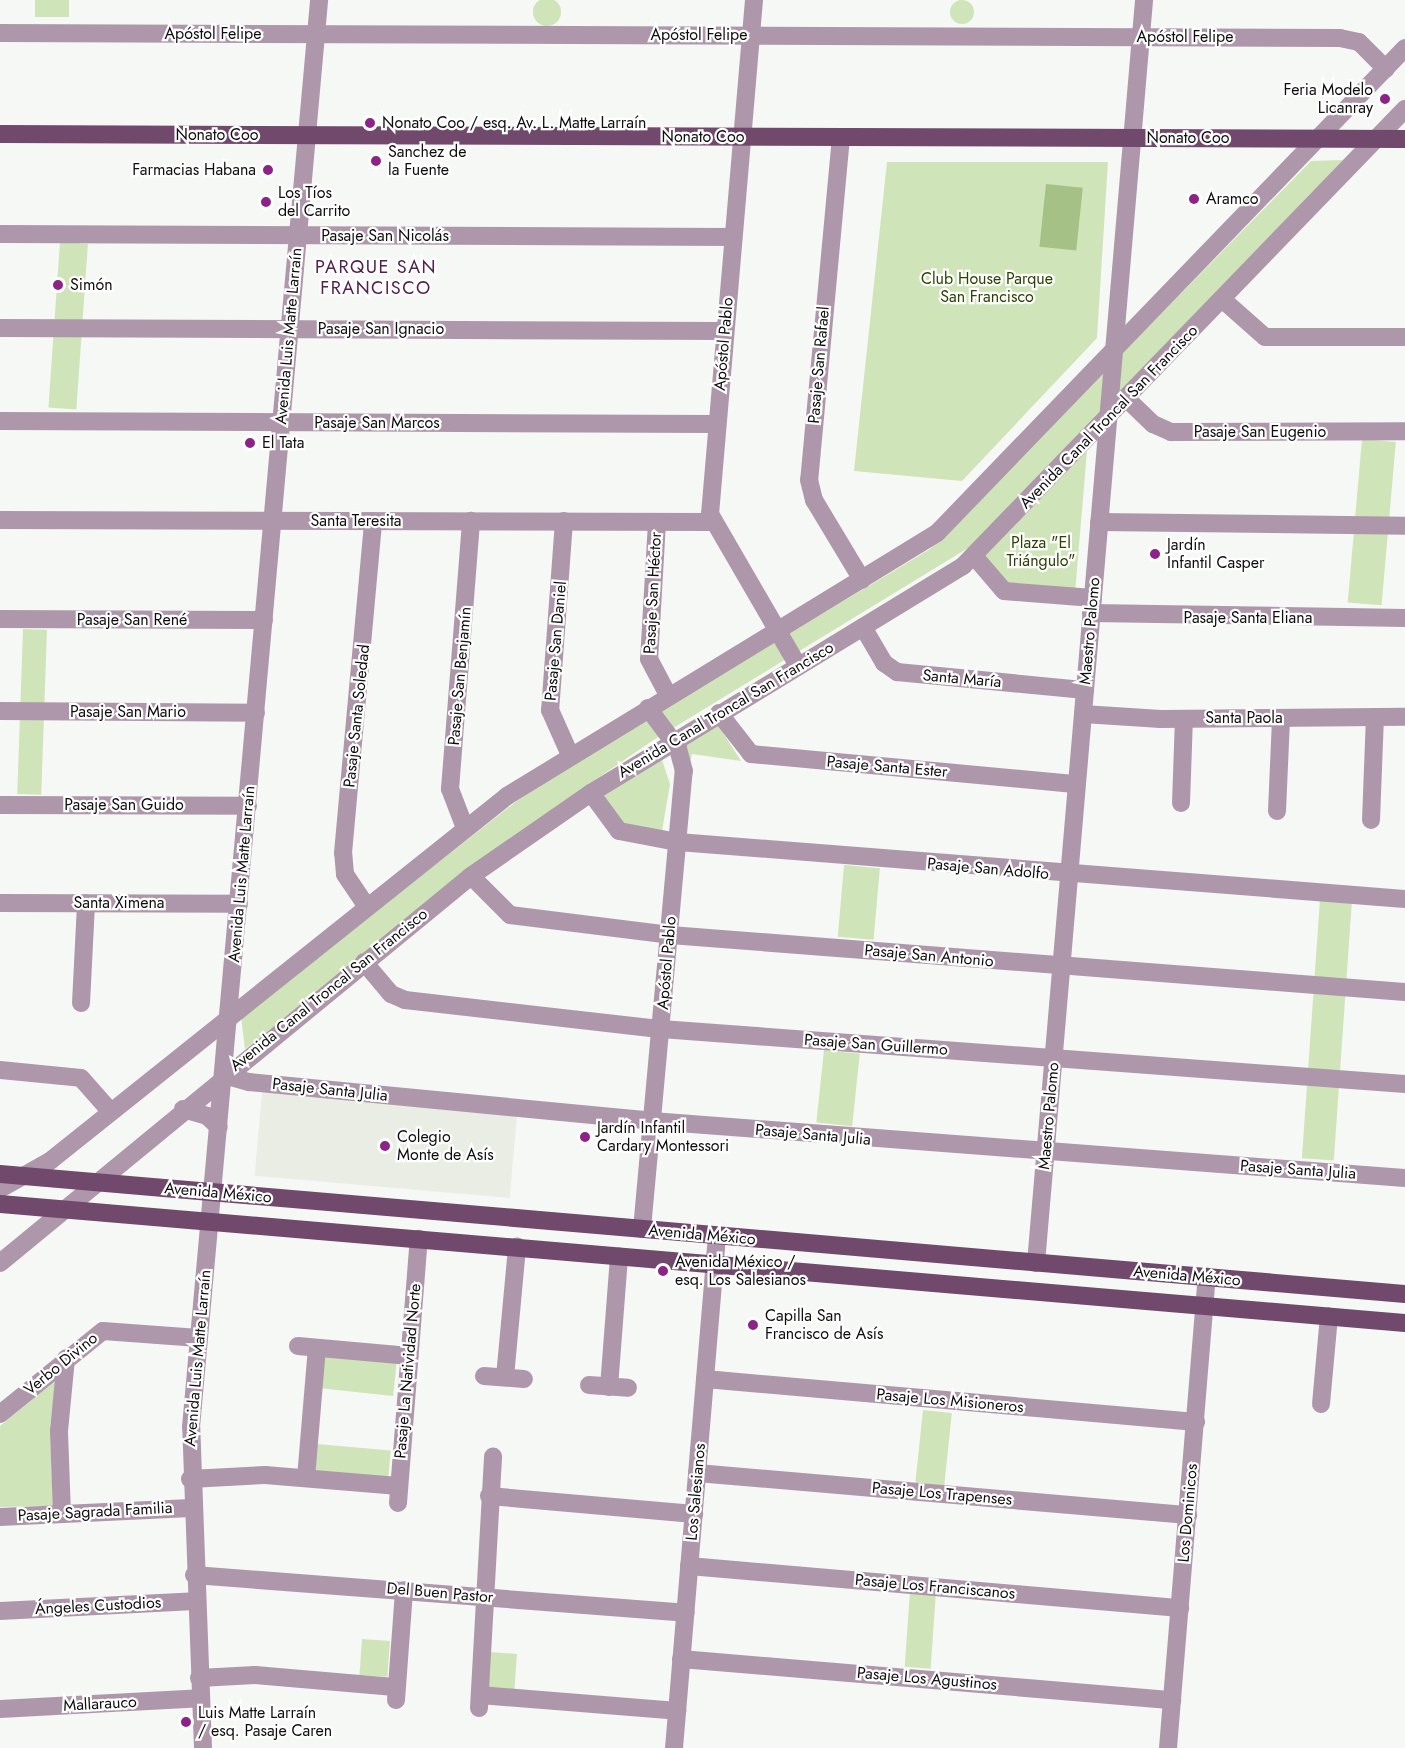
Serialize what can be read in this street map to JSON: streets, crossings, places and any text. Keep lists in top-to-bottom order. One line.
{"streets":{"main road":["Nonato Coo","Avenida México"],"street":["Apóstol Felipe","Pasaje San Nicolás","Pasaje San Ignacio","Avenida Luis Matte Larraín","Apóstol Pablo","Pasaje San Rafael","Avenida Canal Troncal San Francisco","Pasaje San Marcos","Pasaje San Eugenio","Santa Teresita","Pasaje San Héctor","Pasaje Santa Eliana","Pasaje San René","Maestro Palomo","Pasaje San Daniel","Pasaje San Benjamín","Santa María","Pasaje San Mario","Pasaje Santa Soledad","Santa Paola","Pasaje Santa Ester","Pasaje San Guido","Pasaje San Adolfo","Santa Ximena","Pasaje San Antonio","Pasaje San Guillermo","Pasaje Santa Julia","Verbo Divino","Pasaje La Natividad Norte","Pasaje Los Misioneros","Los Salesianos","Pasaje Los Trapenses","Pasaje Sagrada Familia","Los Dominicos","Pasaje Los Franciscanos","Del Buen Pastor","Ángeles Custodios","Pasaje Los Agustinos","Mallarauco"]},"crossings":[["Apóstol Felipe","Avenida Luis Matte Larraín"],["Apóstol Felipe","Apóstol Pablo"],["Apóstol Felipe","Maestro Palomo"],["Nonato Coo","Avenida Luis Matte Larraín"],["Nonato Coo","Apóstol Pablo"],["Nonato Coo","Pasaje San Rafael"],["Nonato Coo","Avenida Canal Troncal San Francisco"],["Nonato Coo","Maestro Palomo"],["Pasaje San Nicolás","Avenida Luis Matte Larraín"],["Pasaje San Nicolás","Apóstol Pablo"],["Pasaje San Ignacio","Avenida Luis Matte Larraín"],["Pasaje San Ignacio","Apóstol Pablo"],["Avenida Luis Matte Larraín","Avenida Canal Troncal San Francisco"],["Avenida Luis Matte Larraín","Pasaje San Marcos"],["Avenida Luis Matte Larraín","Santa Teresita"],["Avenida Luis Matte Larraín","Pasaje San René"],["Avenida Luis Matte Larraín","Pasaje San Mario"],["Avenida Luis Matte Larraín","Pasaje San Guido"],["Avenida Luis Matte Larraín","Santa Ximena"],["Avenida Luis Matte Larraín","Pasaje Santa Julia"],["Avenida Luis Matte Larraín","Avenida México"],["Avenida Luis Matte Larraín","Verbo Divino"],["Avenida Luis Matte Larraín","Pasaje Sagrada Familia"],["Avenida Luis Matte Larraín","Del Buen Pastor"],["Avenida Luis Matte Larraín","Ángeles Custodios"],["Avenida Luis Matte Larraín","Mallarauco"],["Apóstol Pablo","Avenida Canal Troncal San Francisco"],["Apóstol Pablo","Pasaje San Marcos"],["Apóstol Pablo","Santa Teresita"],["Apóstol Pablo","Pasaje San Adolfo"],["Apóstol Pablo","Pasaje San Antonio"],["Apóstol Pablo","Pasaje San Guillermo"],["Apóstol Pablo","Pasaje Santa Julia"],["Apóstol Pablo","Avenida México"],["Avenida Canal Troncal San Francisco","Pasaje San Eugenio"],["Avenida Canal Troncal San Francisco","Pasaje Santa Eliana"],["Avenida Canal Troncal San Francisco","Maestro Palomo"],["Avenida Canal Troncal San Francisco","Santa María"],["Avenida Canal Troncal San Francisco","Pasaje Santa Ester"],["Avenida Canal Troncal San Francisco","Pasaje San Adolfo"],["Avenida Canal Troncal San Francisco","Pasaje San Antonio"],["Avenida Canal Troncal San Francisco","Pasaje San Guillermo"],["Avenida Canal Troncal San Francisco","Pasaje Santa Julia"],["Avenida Canal Troncal San Francisco","Avenida México"],["Santa Teresita","Pasaje San Héctor"],["Santa Teresita","Pasaje San Daniel"],["Santa Teresita","Pasaje San Benjamín"],["Santa Teresita","Pasaje Santa Soledad"],["Pasaje Santa Eliana","Maestro Palomo"],["Maestro Palomo","Santa María"],["Maestro Palomo","Santa Paola"],["Maestro Palomo","Pasaje Santa Ester"],["Maestro Palomo","Pasaje San Adolfo"],["Maestro Palomo","Pasaje San Antonio"],["Maestro Palomo","Pasaje San Guillermo"],["Maestro Palomo","Pasaje Santa Julia"],["Maestro Palomo","Avenida México"],["Avenida México","Pasaje La Natividad Norte"],["Avenida México","Los Salesianos"],["Avenida México","Los Dominicos"],["Pasaje Los Misioneros","Los Salesianos"],["Pasaje Los Misioneros","Los Dominicos"],["Los Salesianos","Pasaje Los Trapenses"],["Los Salesianos","Pasaje Los Franciscanos"],["Los Salesianos","Del Buen Pastor"],["Los Salesianos","Pasaje Los Agustinos"],["Pasaje Los Trapenses","Los Dominicos"],["Los Dominicos","Pasaje Los Franciscanos"],["Los Dominicos","Pasaje Los Agustinos"]],"districts":["PARQUE SAN FRANCISCO"],"parks":["Club House Parque San Francisco","Plaza \"El Triángulo\""],"places":["Feria Modelo Licanray","Nonato Coo / esq. Av. L. Matte Larraín","Sanchez de la Fuente","Farmacias Habana","Aramco","Los Tíos del Carrito","Simón","El Tata","Jardín Infantil Casper","Jardín Infantil Cardary Montessori","Colegio Monte de Asís","Avenida México / esq. Los Salesianos","Capilla San Francisco de Asís","Luis Matte Larraín / esq. Pasaje Caren"]}
